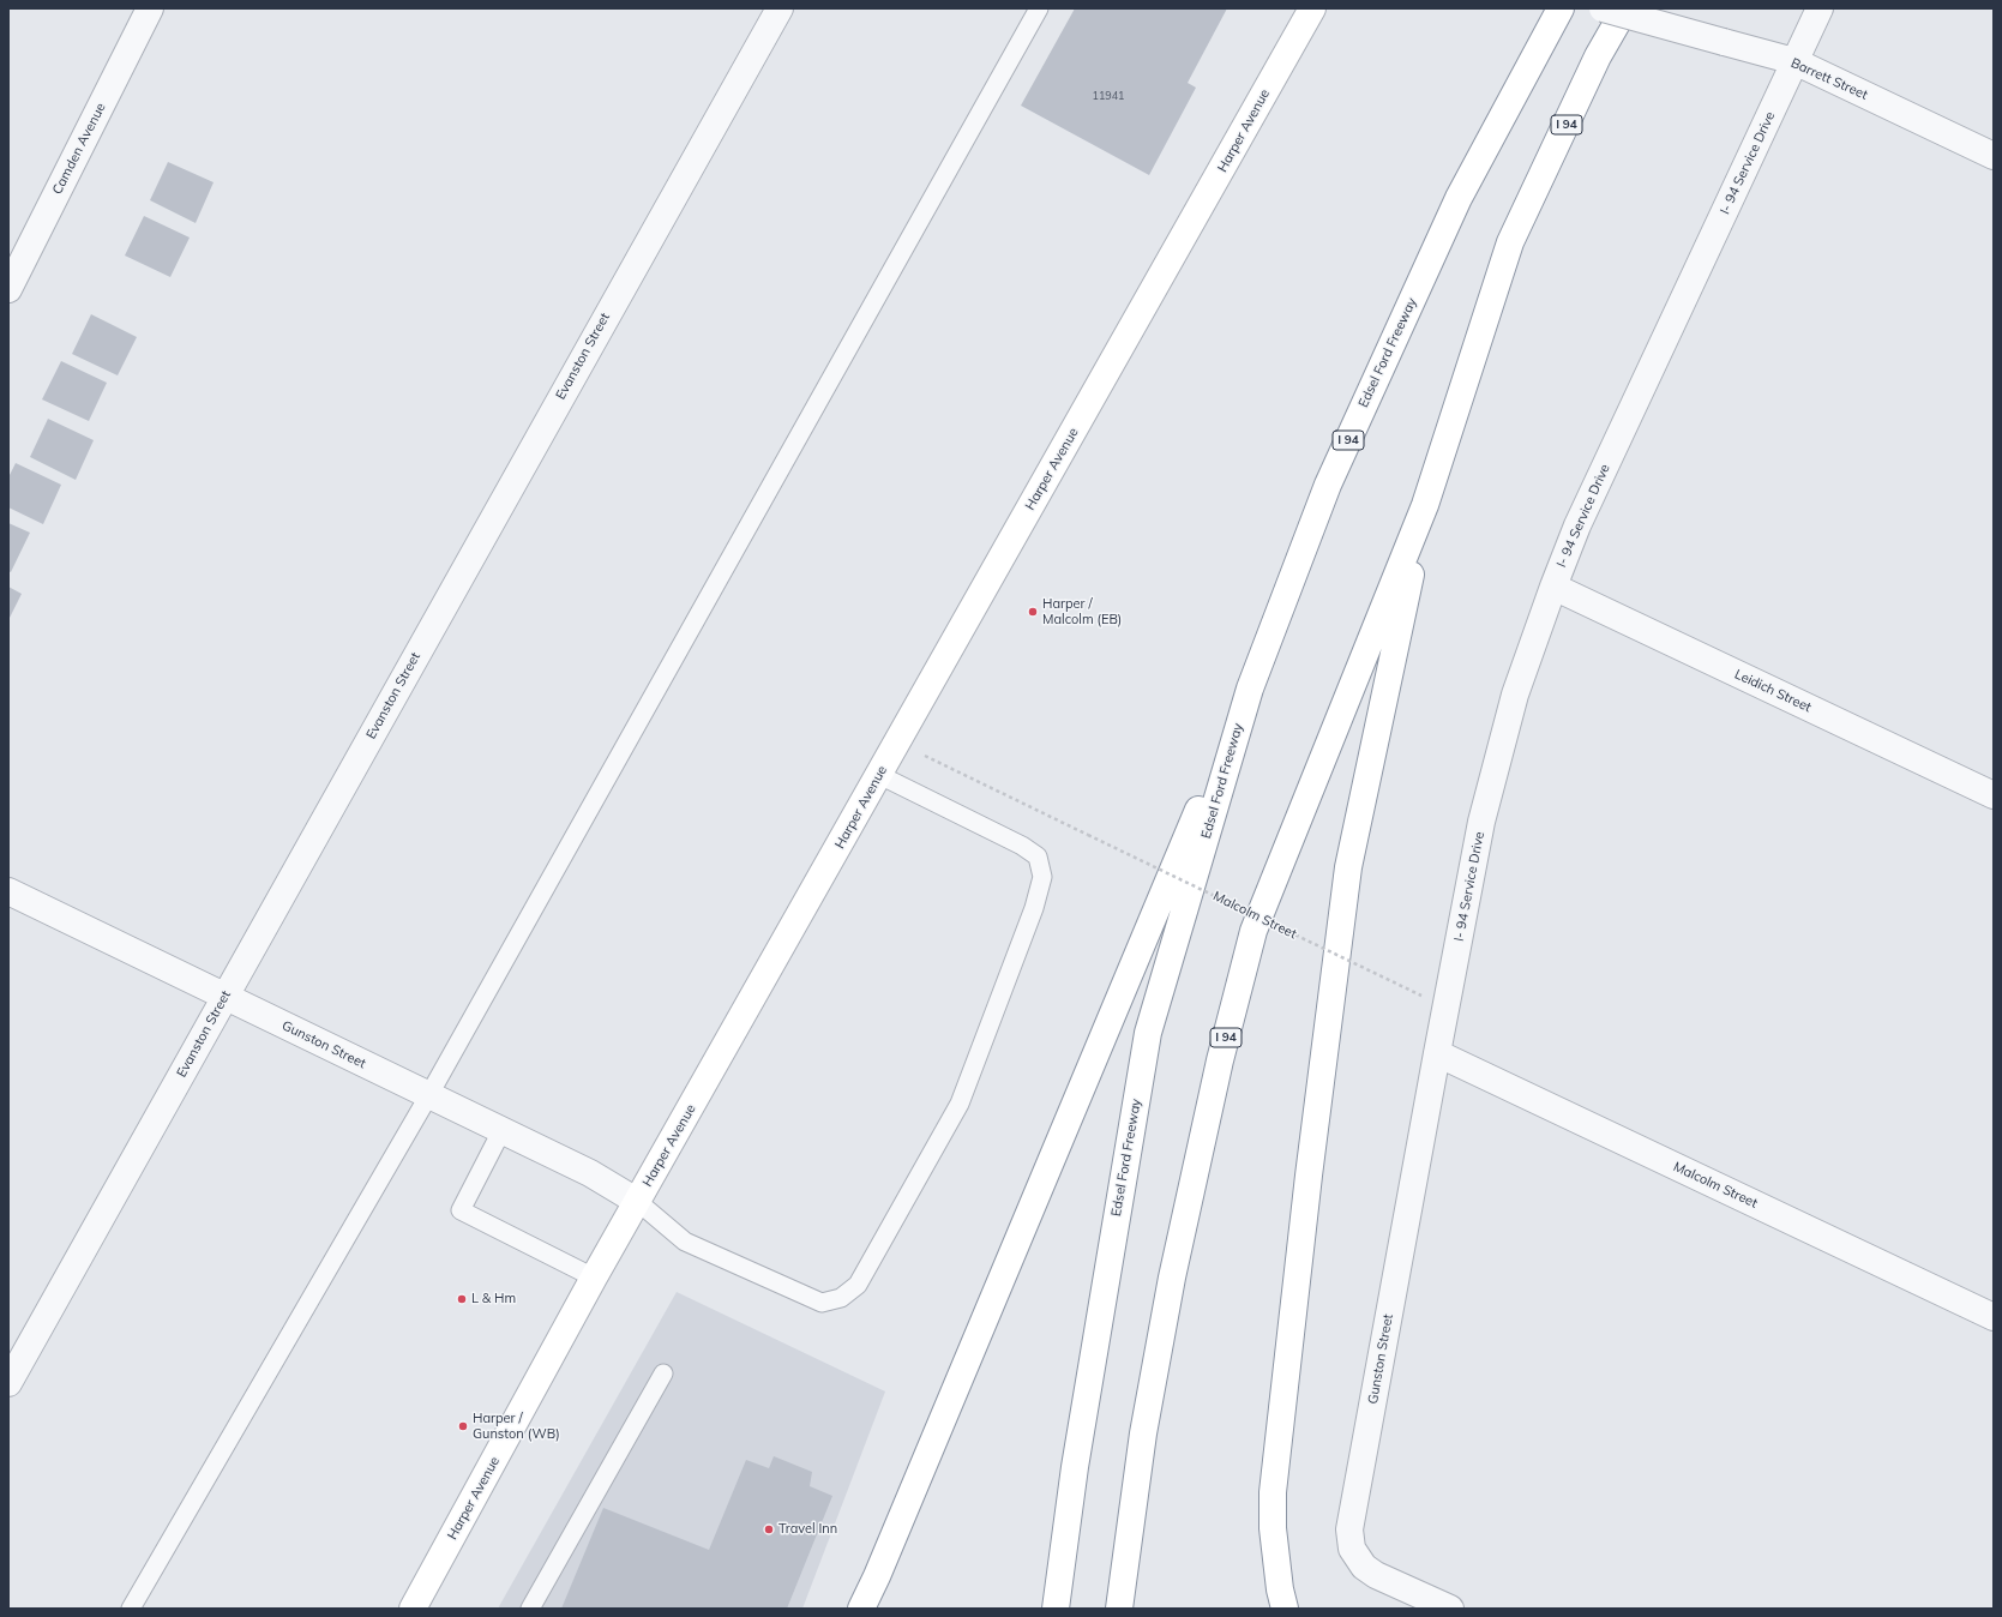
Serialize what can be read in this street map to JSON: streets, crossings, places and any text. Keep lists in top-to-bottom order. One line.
{"streets":{"main road":["I 94","Harper Avenue","Edsel Ford Freeway"],"street":["Barrett Street","Camden Avenue","I- 94 Service Drive","Evanston Street","Leidich Street","Malcolm Street","Gunston Street"]},"crossings":[["Barrett Street","I- 94 Service Drive"],["Harper Avenue","Malcolm Street"],["Harper Avenue","Gunston Street"],["I- 94 Service Drive","Leidich Street"],["I- 94 Service Drive","Malcolm Street"],["I- 94 Service Drive","Gunston Street"],["Evanston Street","Gunston Street"],["Malcolm Street","Gunston Street"]],"places":["Harper / Malcolm (EB)","L & Hm","Harper / Gunston (WB)","Travel Inn"],"house_numbers":["11941"]}
